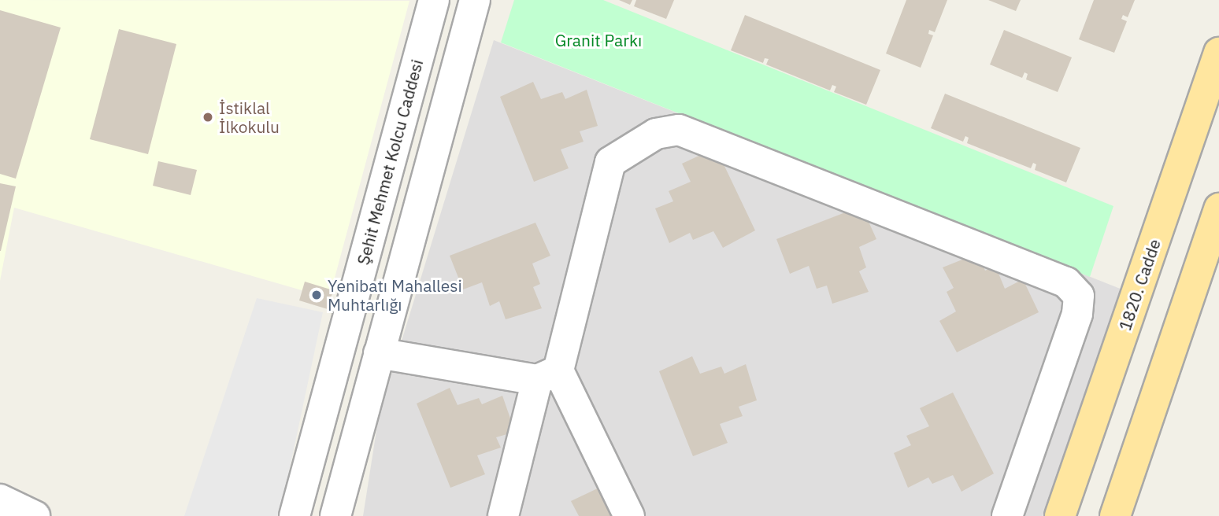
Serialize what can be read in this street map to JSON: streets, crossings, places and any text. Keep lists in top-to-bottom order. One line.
{"streets":{"main road":["1820. Cadde"],"street":["Şehit Mehmet Kolcu Caddesi"]},"parks":["Granit Parkı"],"places":["İstiklal İlkokulu","Yenibatı Mahallesi Muhtarlığı"]}
